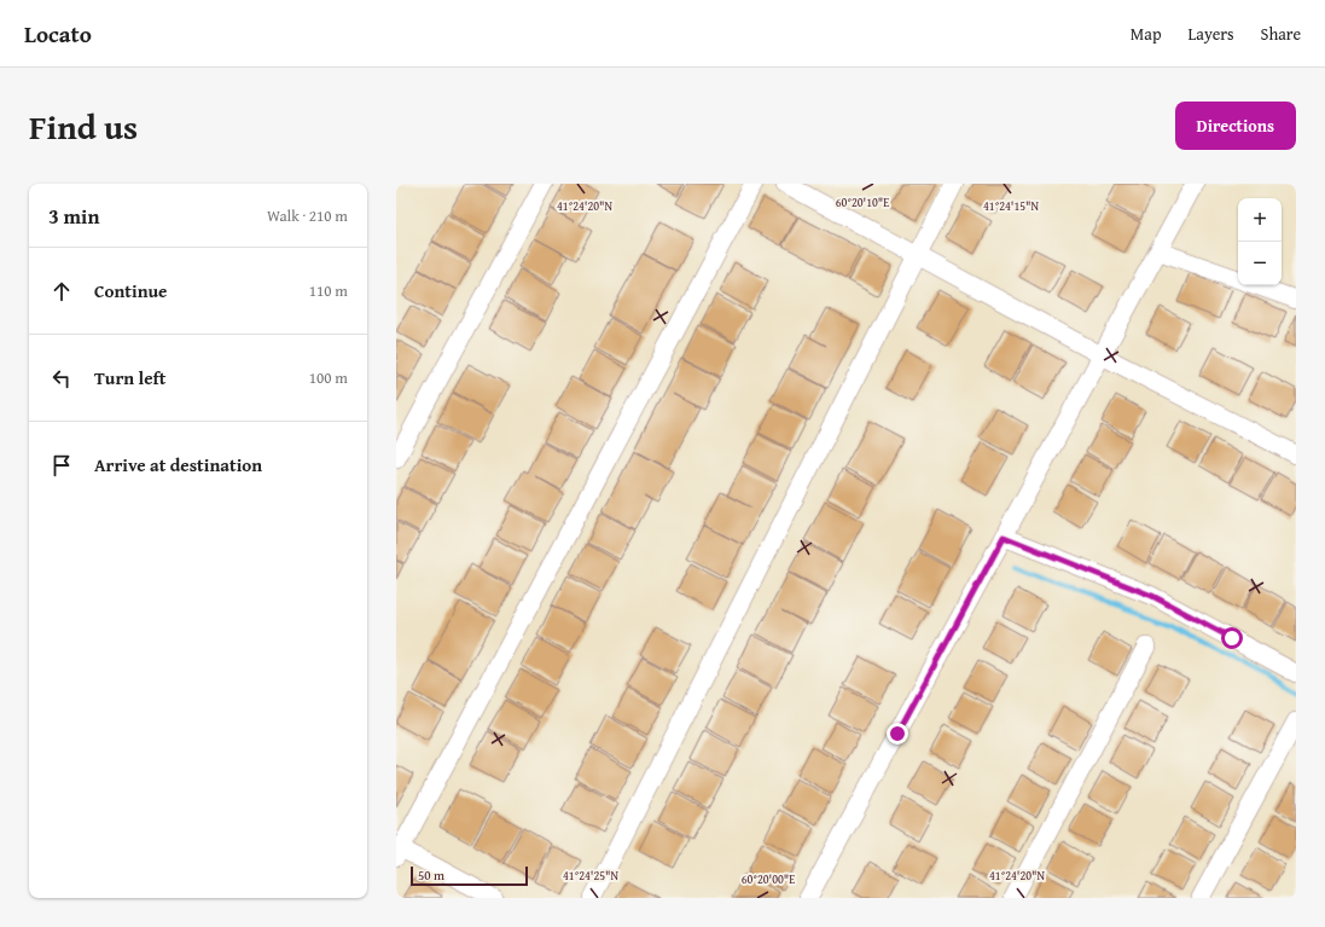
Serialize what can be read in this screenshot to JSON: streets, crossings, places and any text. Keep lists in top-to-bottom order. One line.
{"scale_bar":"50 m","page":{"header":"Locato","nav":["Map","Layers","Share"],"title":"Find us","buttons":"Directions","heading":["3 min","Walk · 210 m"],"map_buttons":["+","−"],"list":[["Continue","110 m"],["Turn left","100 m"],"Arrive at destination"],"scale":"50 m"},"coordinates":["60°20'10\"E","41°24'20\"N","41°24'15\"N","41°24'25\"N","60°20'00\"E"]}
